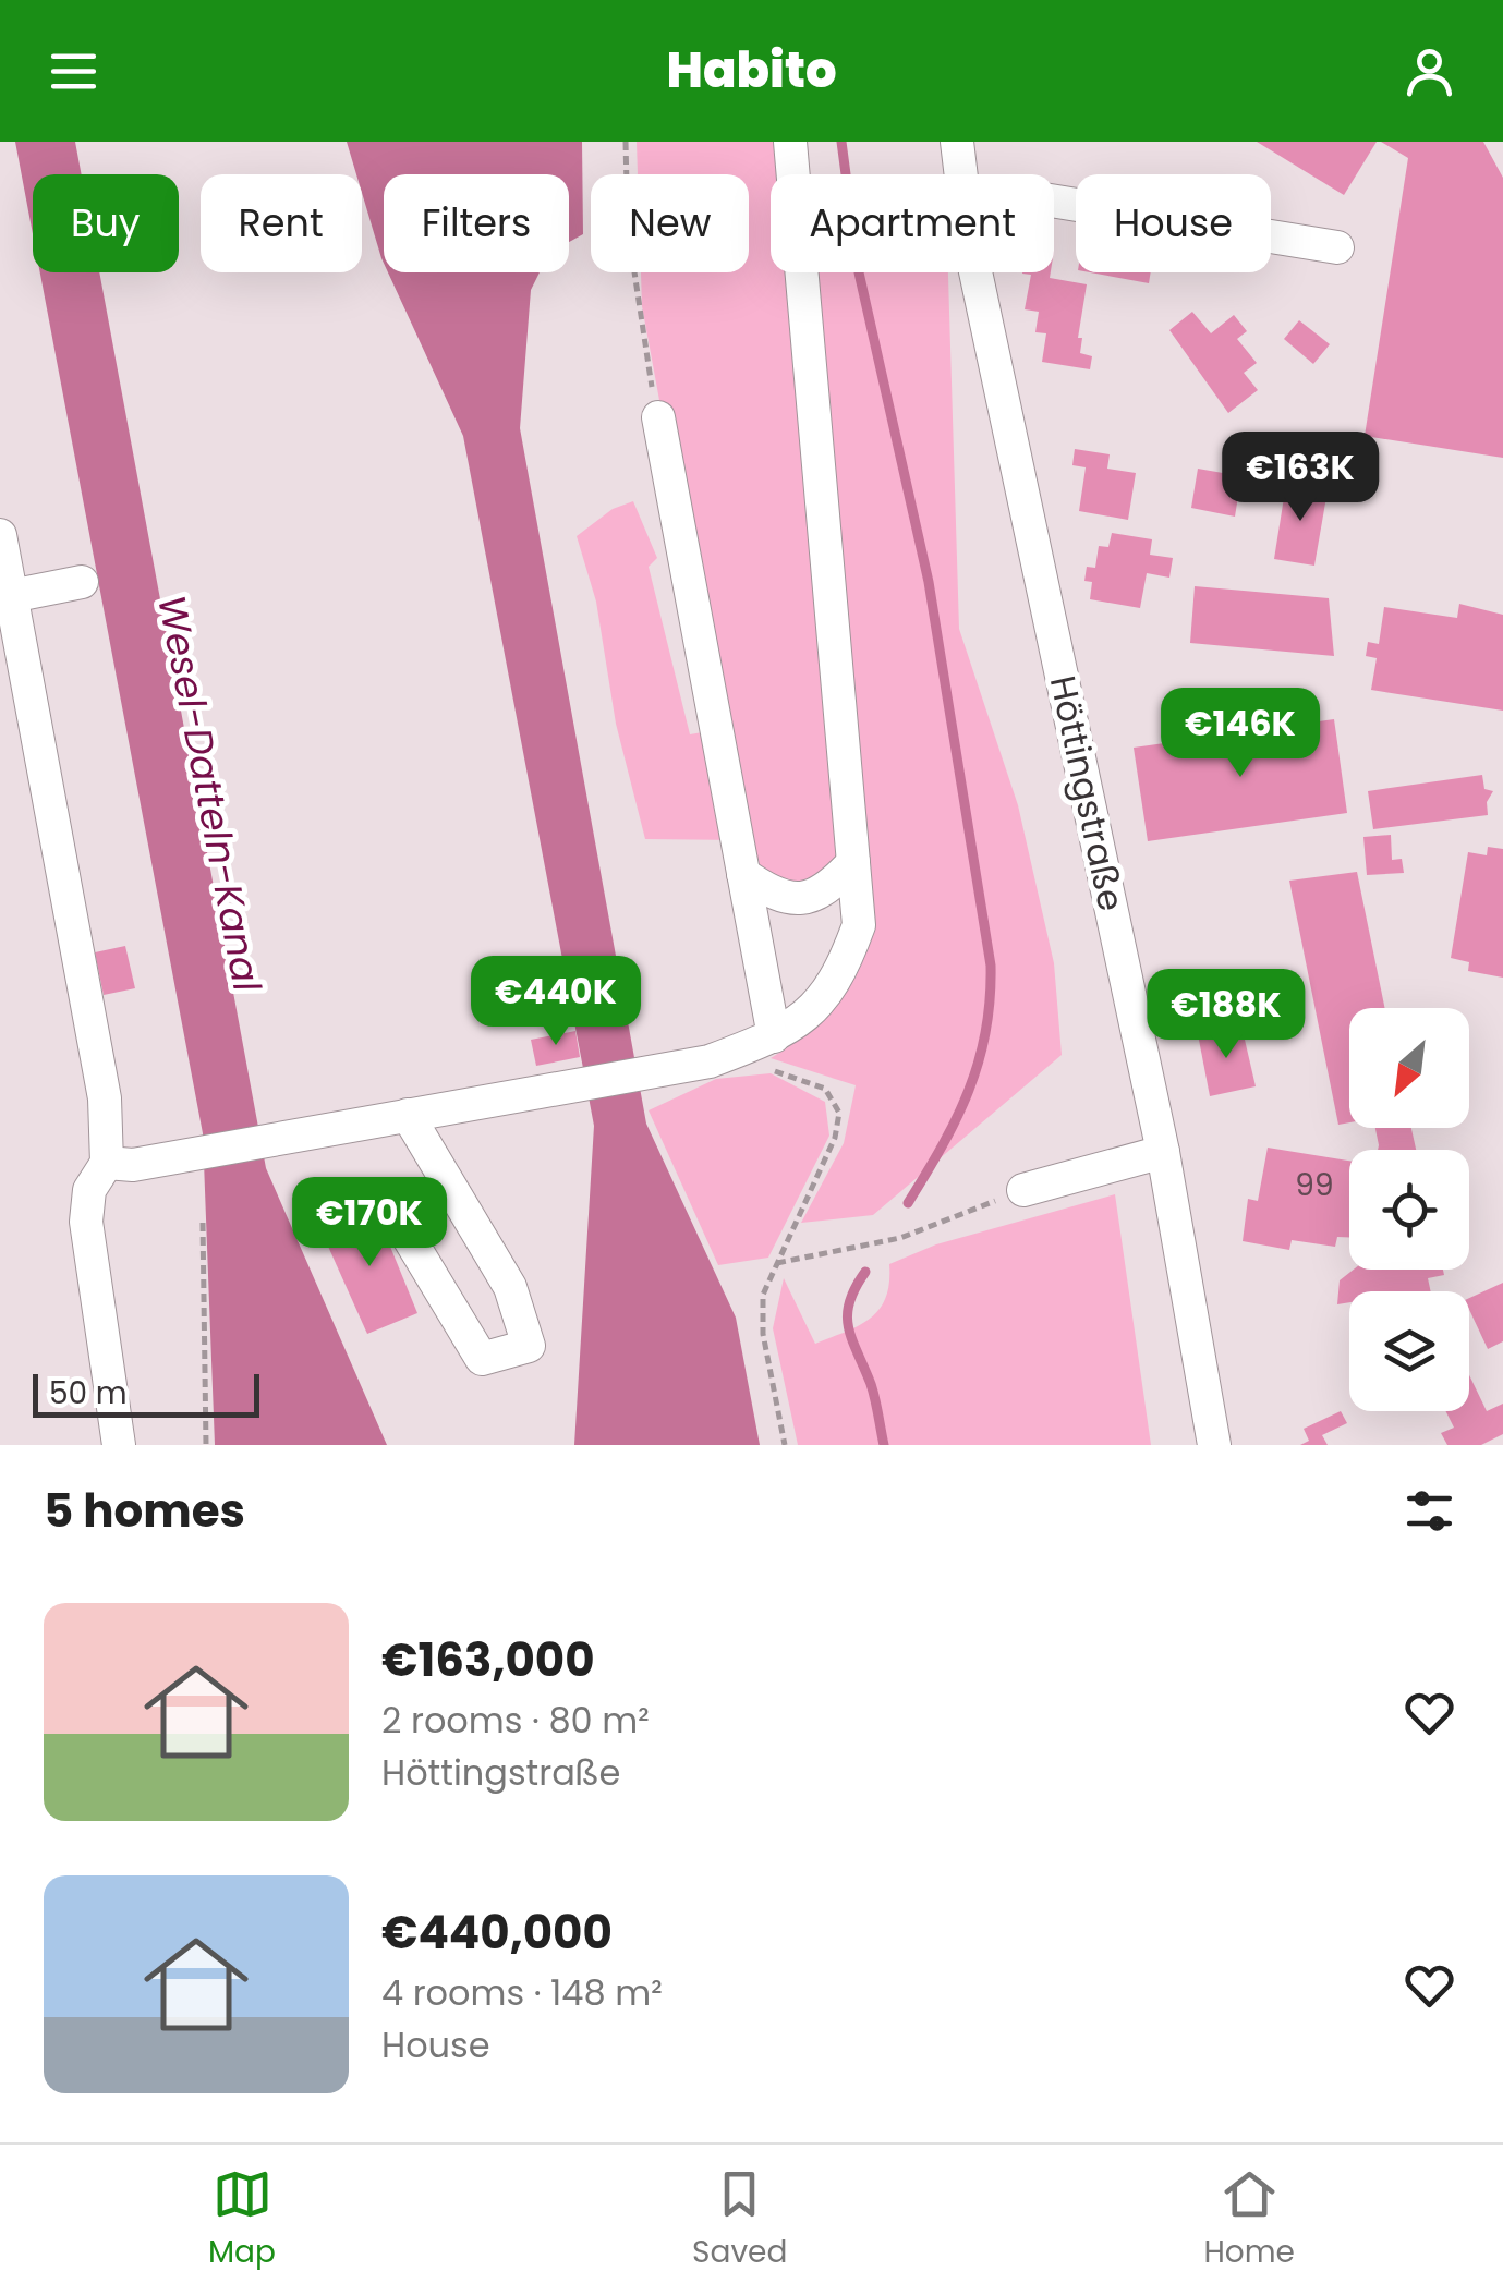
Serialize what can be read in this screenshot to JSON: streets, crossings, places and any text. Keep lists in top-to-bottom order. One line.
{"streets":{"street":["Höttingstraße"]},"water":["Wesel-Datteln-Kanal"],"house_numbers":["99"],"scale_bar":"50 m","north":"bottom left","page":{"header":"Habito","chip":["Buy","Rent","Filters","New","Apartment","House"],"price":["€163K","€146K","€440K","€188K","€170K"],"scale":"50 m","heading":"5 homes","list":[{"name":"€163,000","note":"2 rooms · 80 m² · Höttingstraße"},{"name":"€440,000","note":"4 rooms · 148 m² · House"}],"tabs":["Map","Saved","Home"]}}
